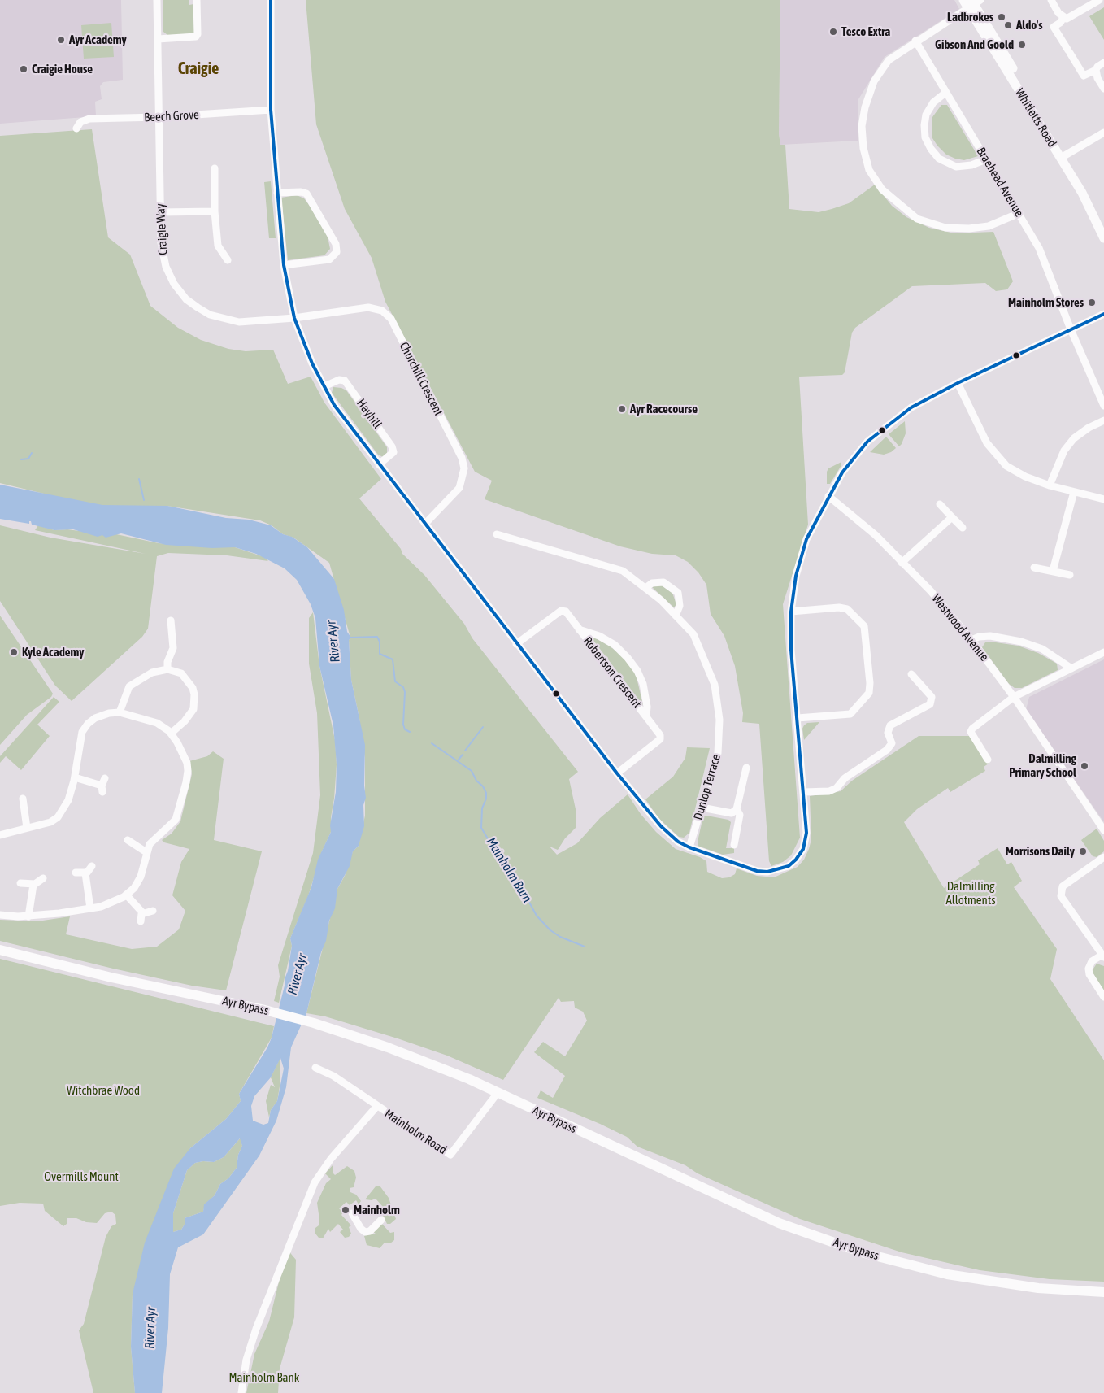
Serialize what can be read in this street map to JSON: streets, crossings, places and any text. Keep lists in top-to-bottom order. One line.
{"streets":{"highway":["Ayr Bypass"],"main road":["Whitletts Road"],"street":["Beech Grove","Braehead Avenue","Craigie Way","Churchill Crescent","Hayhill","Westwood Avenue","Robertson Crescent","Dunlop Terrace","Mainholm Road"]},"crossings":[["Beech Grove","Craigie Way"],["Beech Grove","Hayhill"],["Craigie Way","Churchill Crescent"],["Craigie Way","Hayhill"],["Churchill Crescent","Hayhill"],["Hayhill","Robertson Crescent"],["Hayhill","Dunlop Terrace"],["Ayr Bypass","Mainholm Road"]],"districts":["Craigie"],"water":["River Ayr","Mainholm Burn"],"parks":["Dalmilling Allotments","Witchbrae Wood","Overmills Mount","Mainholm Bank"],"places":["Ladbrokes","Aldo's","Tesco Extra","Ayr Academy","Gibson And Goold","Craigie House","Mainholm Stores","Ayr Racecourse","Kyle Academy","Dalmilling Primary School","Morrisons Daily","Mainholm"]}
